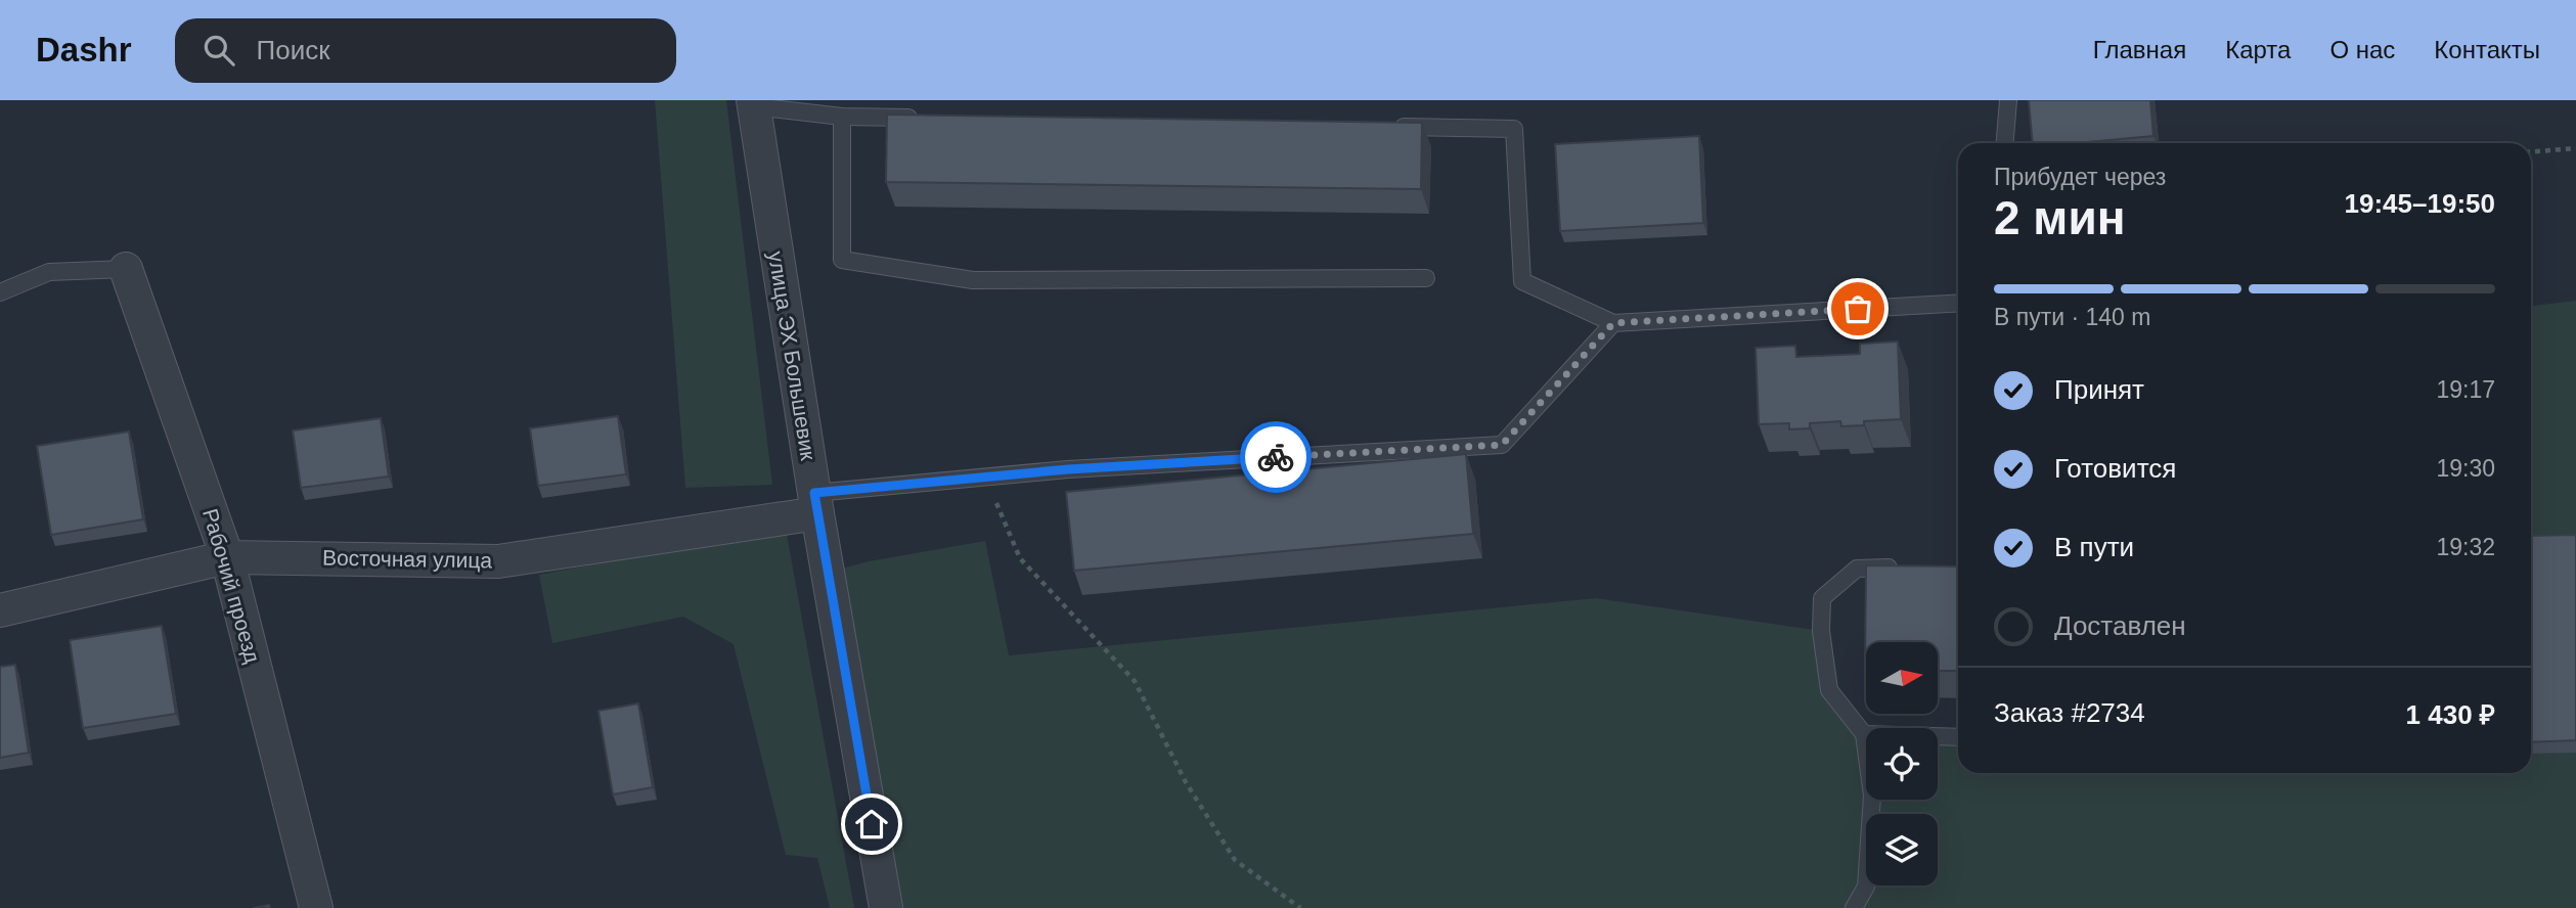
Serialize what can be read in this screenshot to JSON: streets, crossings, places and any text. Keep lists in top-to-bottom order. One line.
{"streets":{"street":["улица ЭХ Большевик","Восточная улица","Рабочий проезд"]},"crossings":[["улица ЭХ Большевик","Восточная улица"],["Восточная улица","Рабочий проезд"]],"north":"right","page":{"header":"Dashr","search":"Поиск","nav":["Главная","Карта","О нас","Контакты"],"heading":["2 мин","Прибудет через","19:45–19:50"],"panel":["Заказ #2734","1 430 ₽"],"bar":"В пути · 140 m","list":[["Принят","19:17"],["Готовится","19:30"],["В пути","19:32"],"Доставлен"]}}
